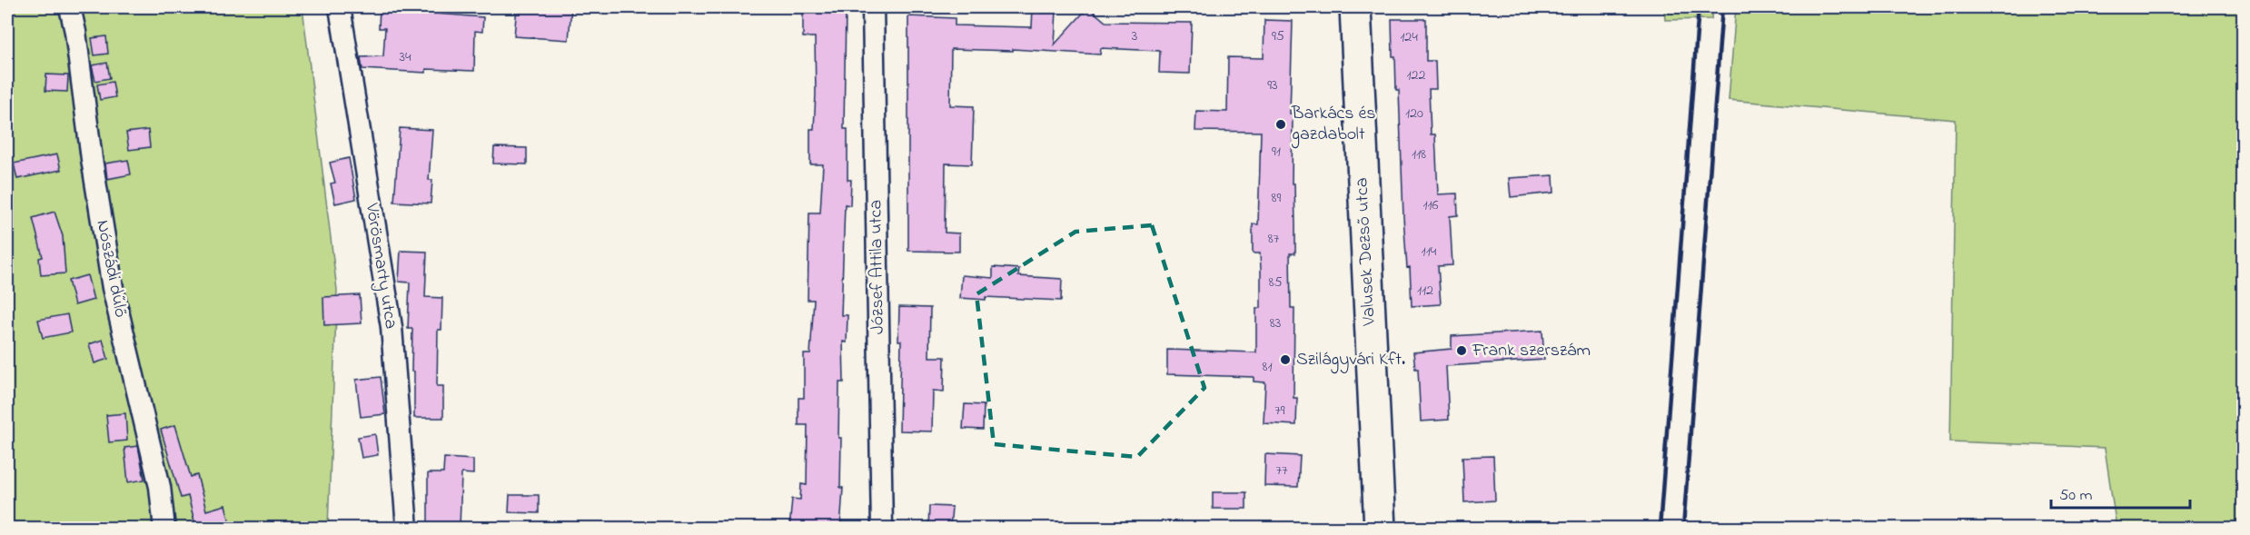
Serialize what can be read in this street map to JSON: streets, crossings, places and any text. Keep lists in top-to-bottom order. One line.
{"streets":{"main road":["Valusek Dezső utca"],"street":["Vörösmarty utca","József Attila utca","Nószádi dűlő"]},"places":["Barkács és gazdabolt","Frank szerszám","Szilágyvári Kft."],"house_numbers":["3","95","124","34","122","93","120","91","118","89","116","87","114","85","112","83","81","79","77"],"scale_bar":"50 m"}
